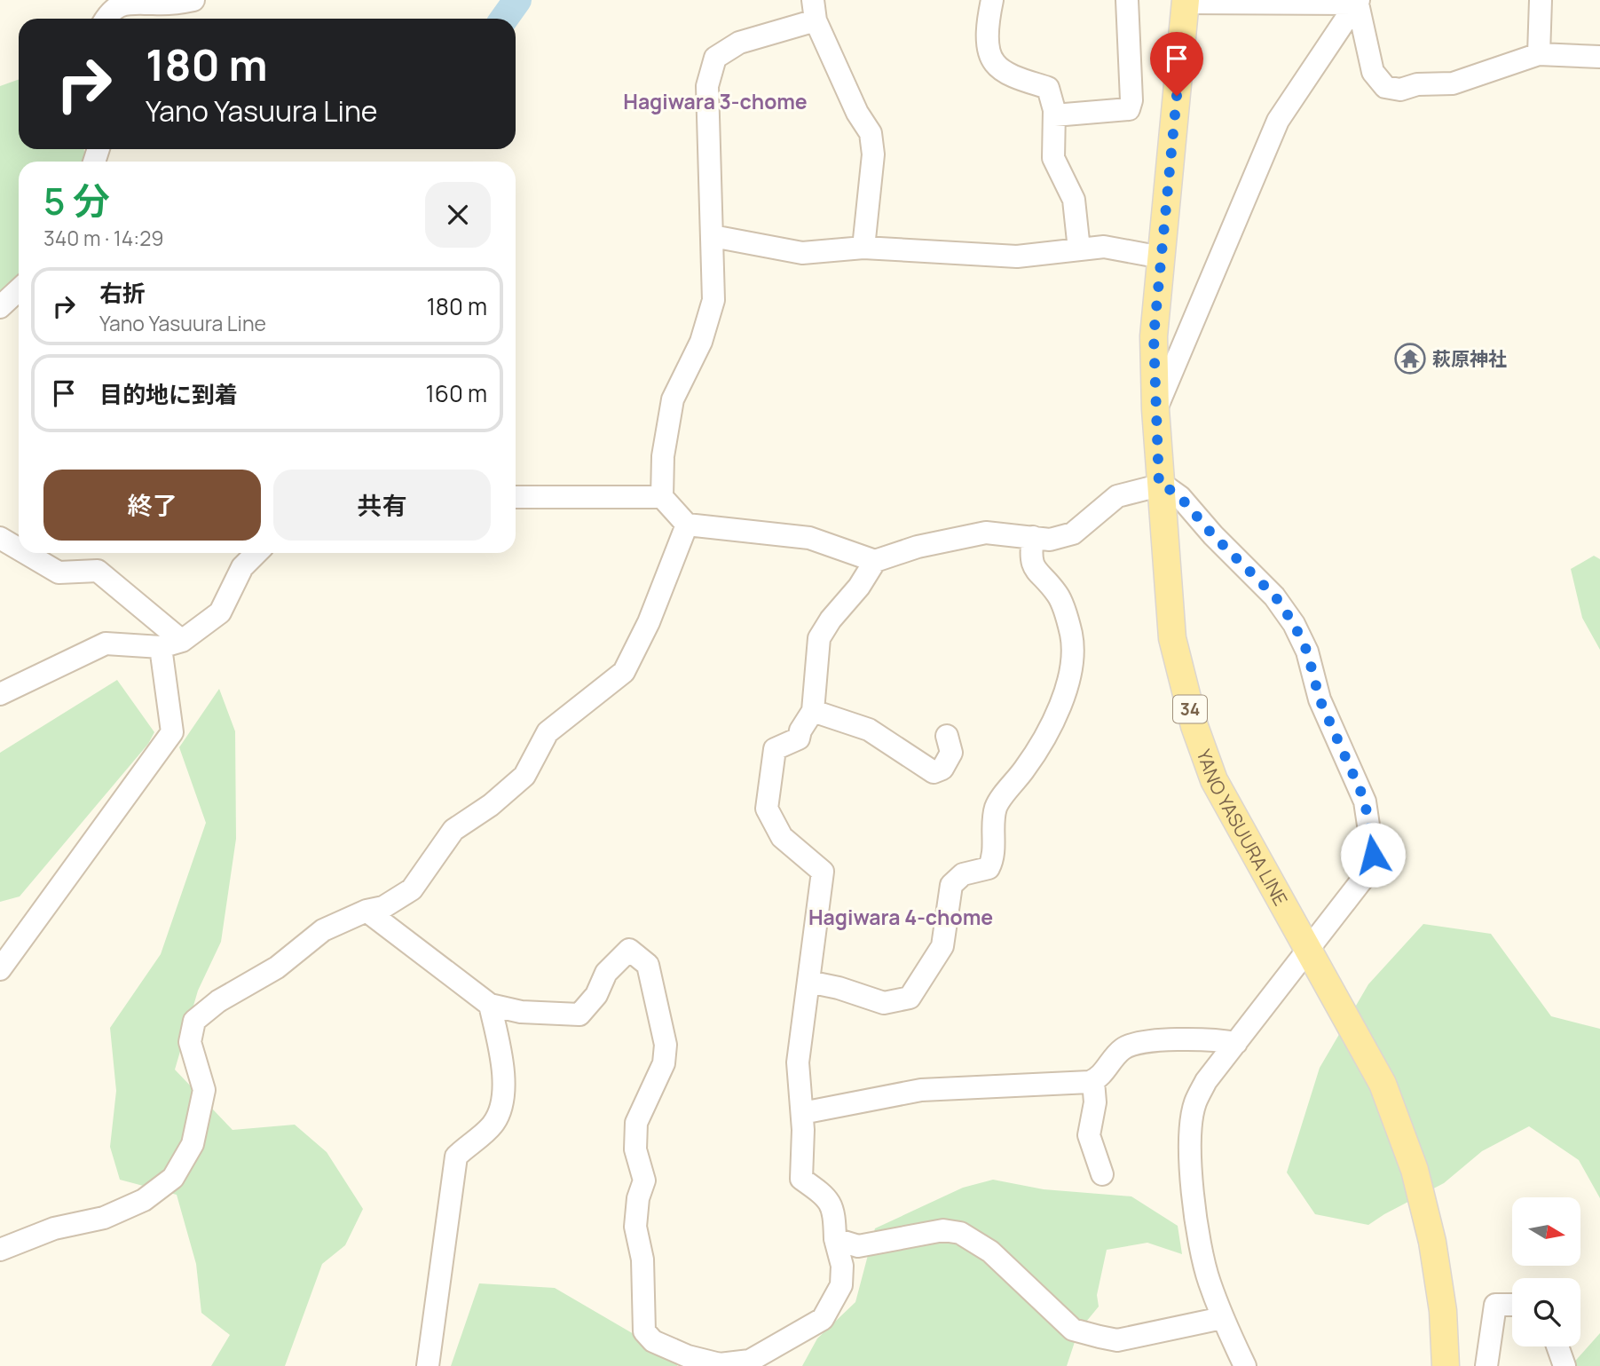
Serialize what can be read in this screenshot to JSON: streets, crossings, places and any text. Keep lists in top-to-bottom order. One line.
{"streets":{"main road":["34","YANO YASUURA LINE"]},"districts":["Hagiwara 3-chome","Hagiwara 4-chome"],"places":{"temple":["萩原神社"]},"north":"right","page":{"turn":["180 m","Yano Yasuura Line"],"heading":["5 分","340 m · 14:29"],"list":[{"name":"右折","note":"Yano Yasuura Line","value":"180 m"},{"name":"目的地に到着","value":"160 m"}],"buttons":["終了","共有"]}}
